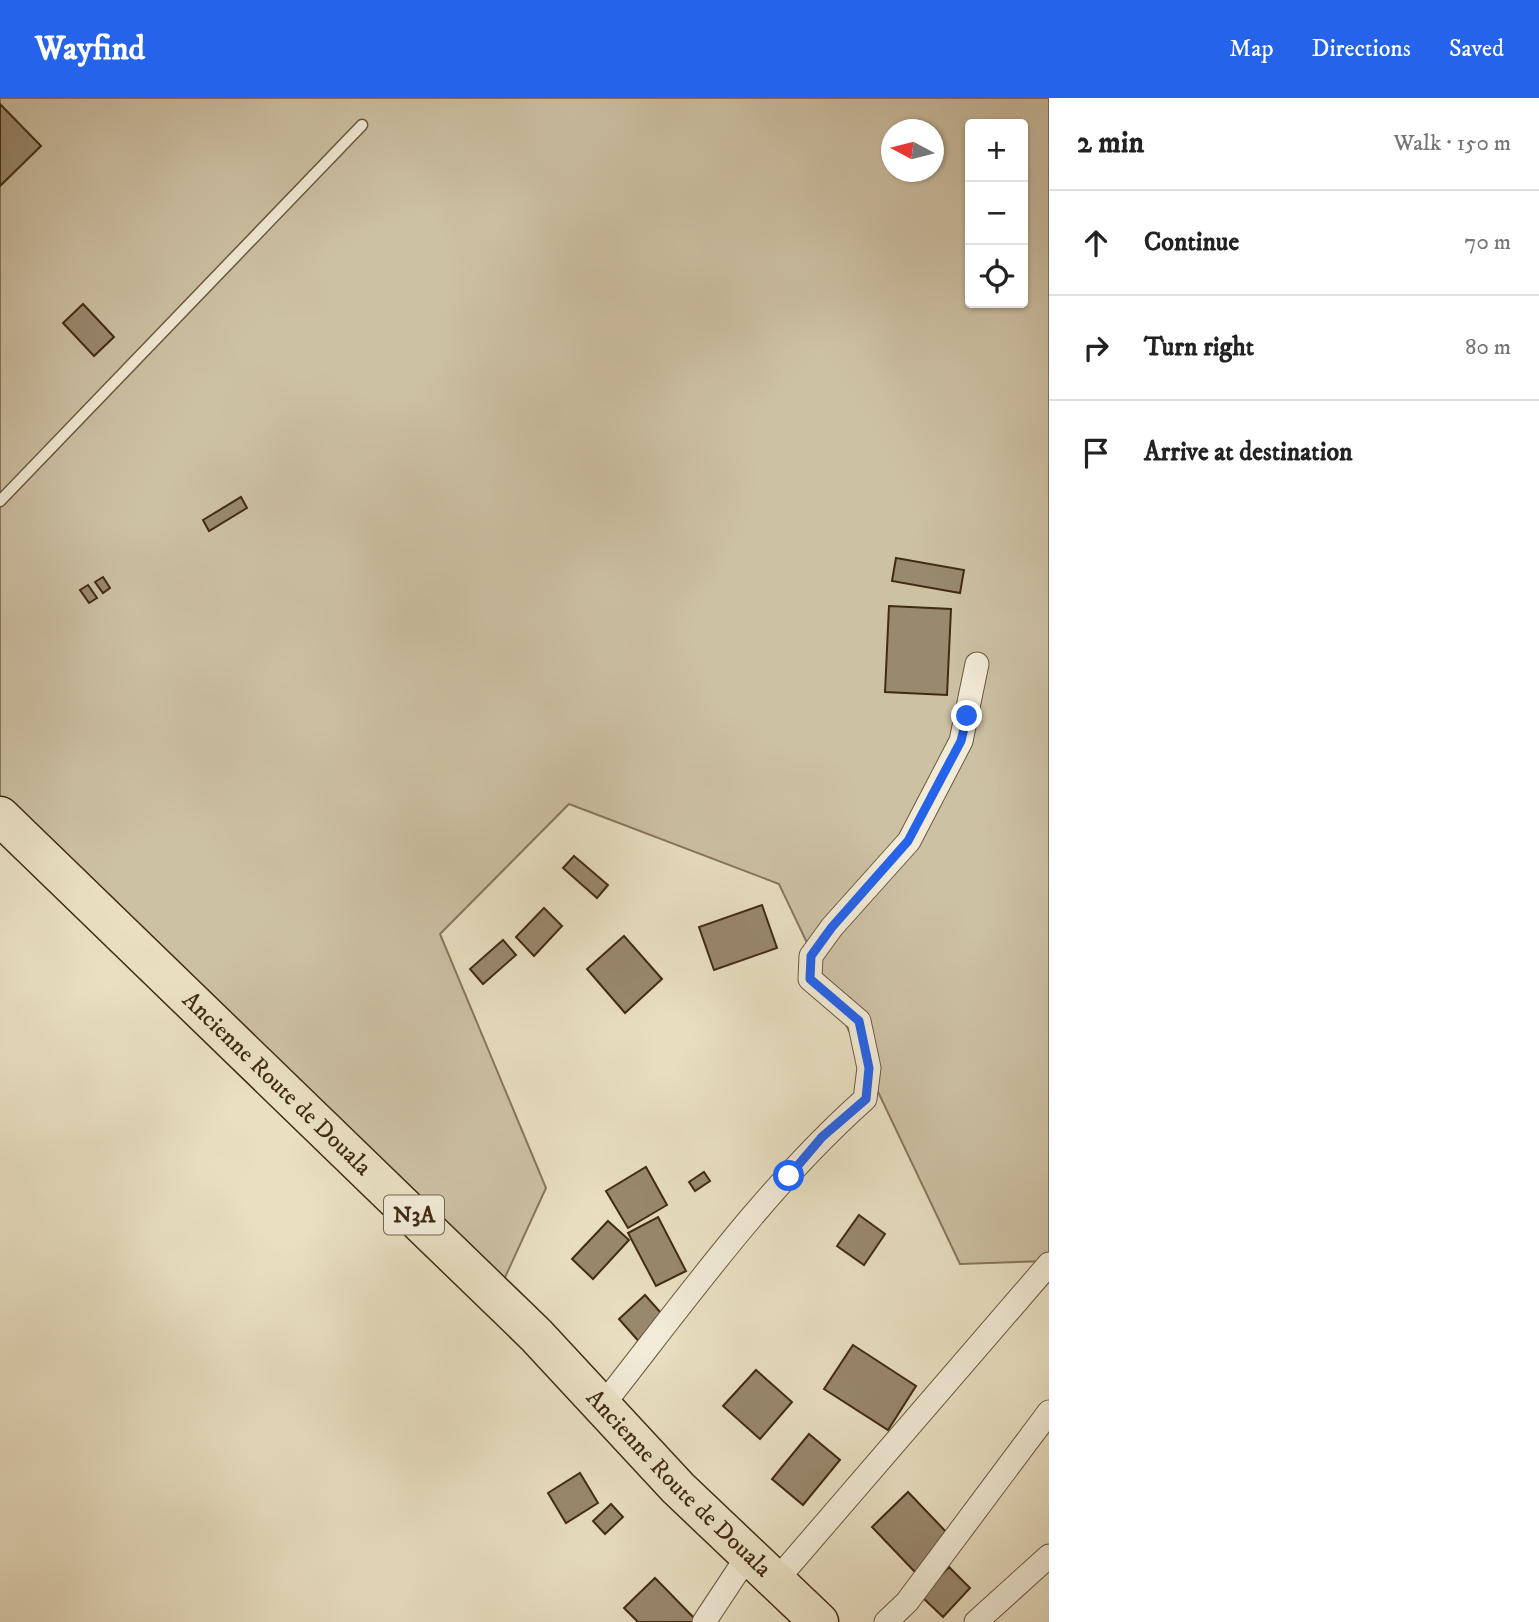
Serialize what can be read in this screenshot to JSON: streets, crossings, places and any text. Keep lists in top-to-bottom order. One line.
{"streets":{"highway":["Ancienne Route de Douala","N3A"]},"north":"left","page":{"header":"Wayfind","nav":["Map","Directions","Saved"],"heading":["2 min","Walk · 150 m"],"map_buttons":["+","−"],"list":[["Continue","70 m"],["Turn right","80 m"],"Arrive at destination"]}}
